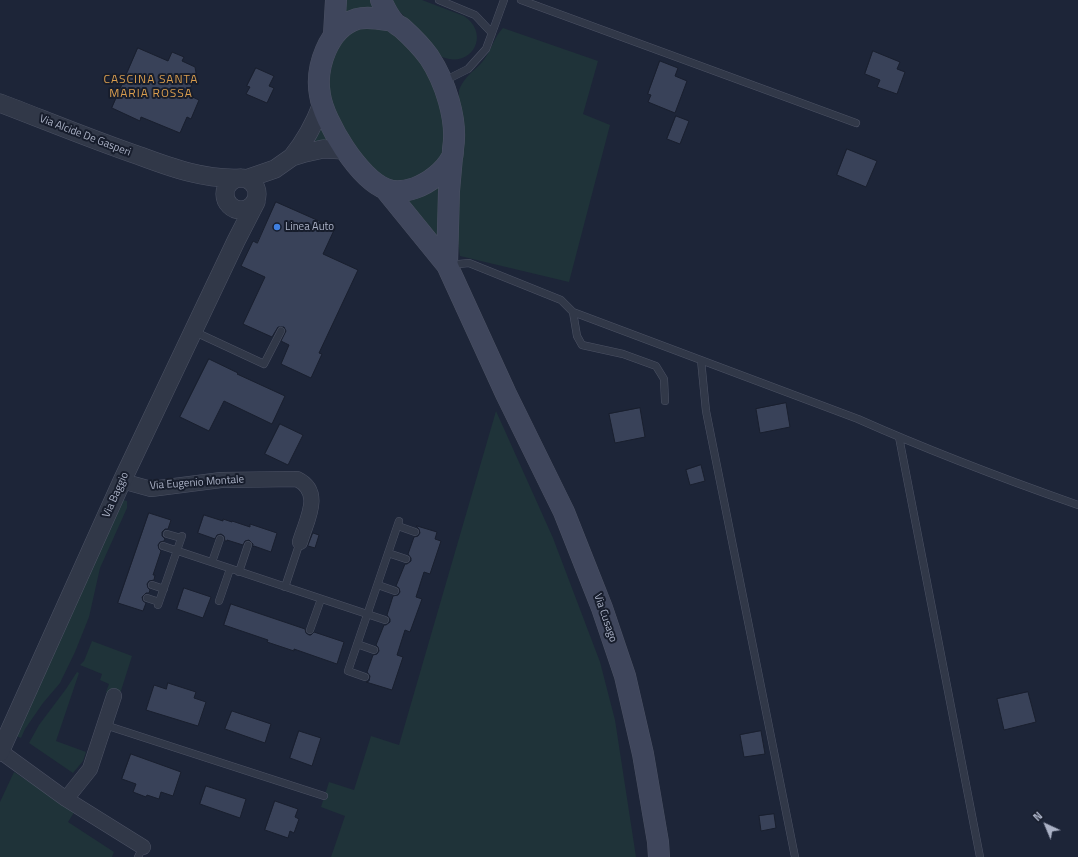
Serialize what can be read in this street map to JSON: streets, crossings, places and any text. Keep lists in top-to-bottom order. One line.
{"streets":{"main road":["Via Cusago"],"street":["Via Alcide De Gasperi","Via Eugenio Montale","Via Baggio"]},"crossings":[["Via Alcide De Gasperi","Via Baggio"],["Via Eugenio Montale","Via Baggio"]],"districts":["CASCINA SANTA MARIA ROSSA"],"places":["Linea Auto"],"north":"top left"}
